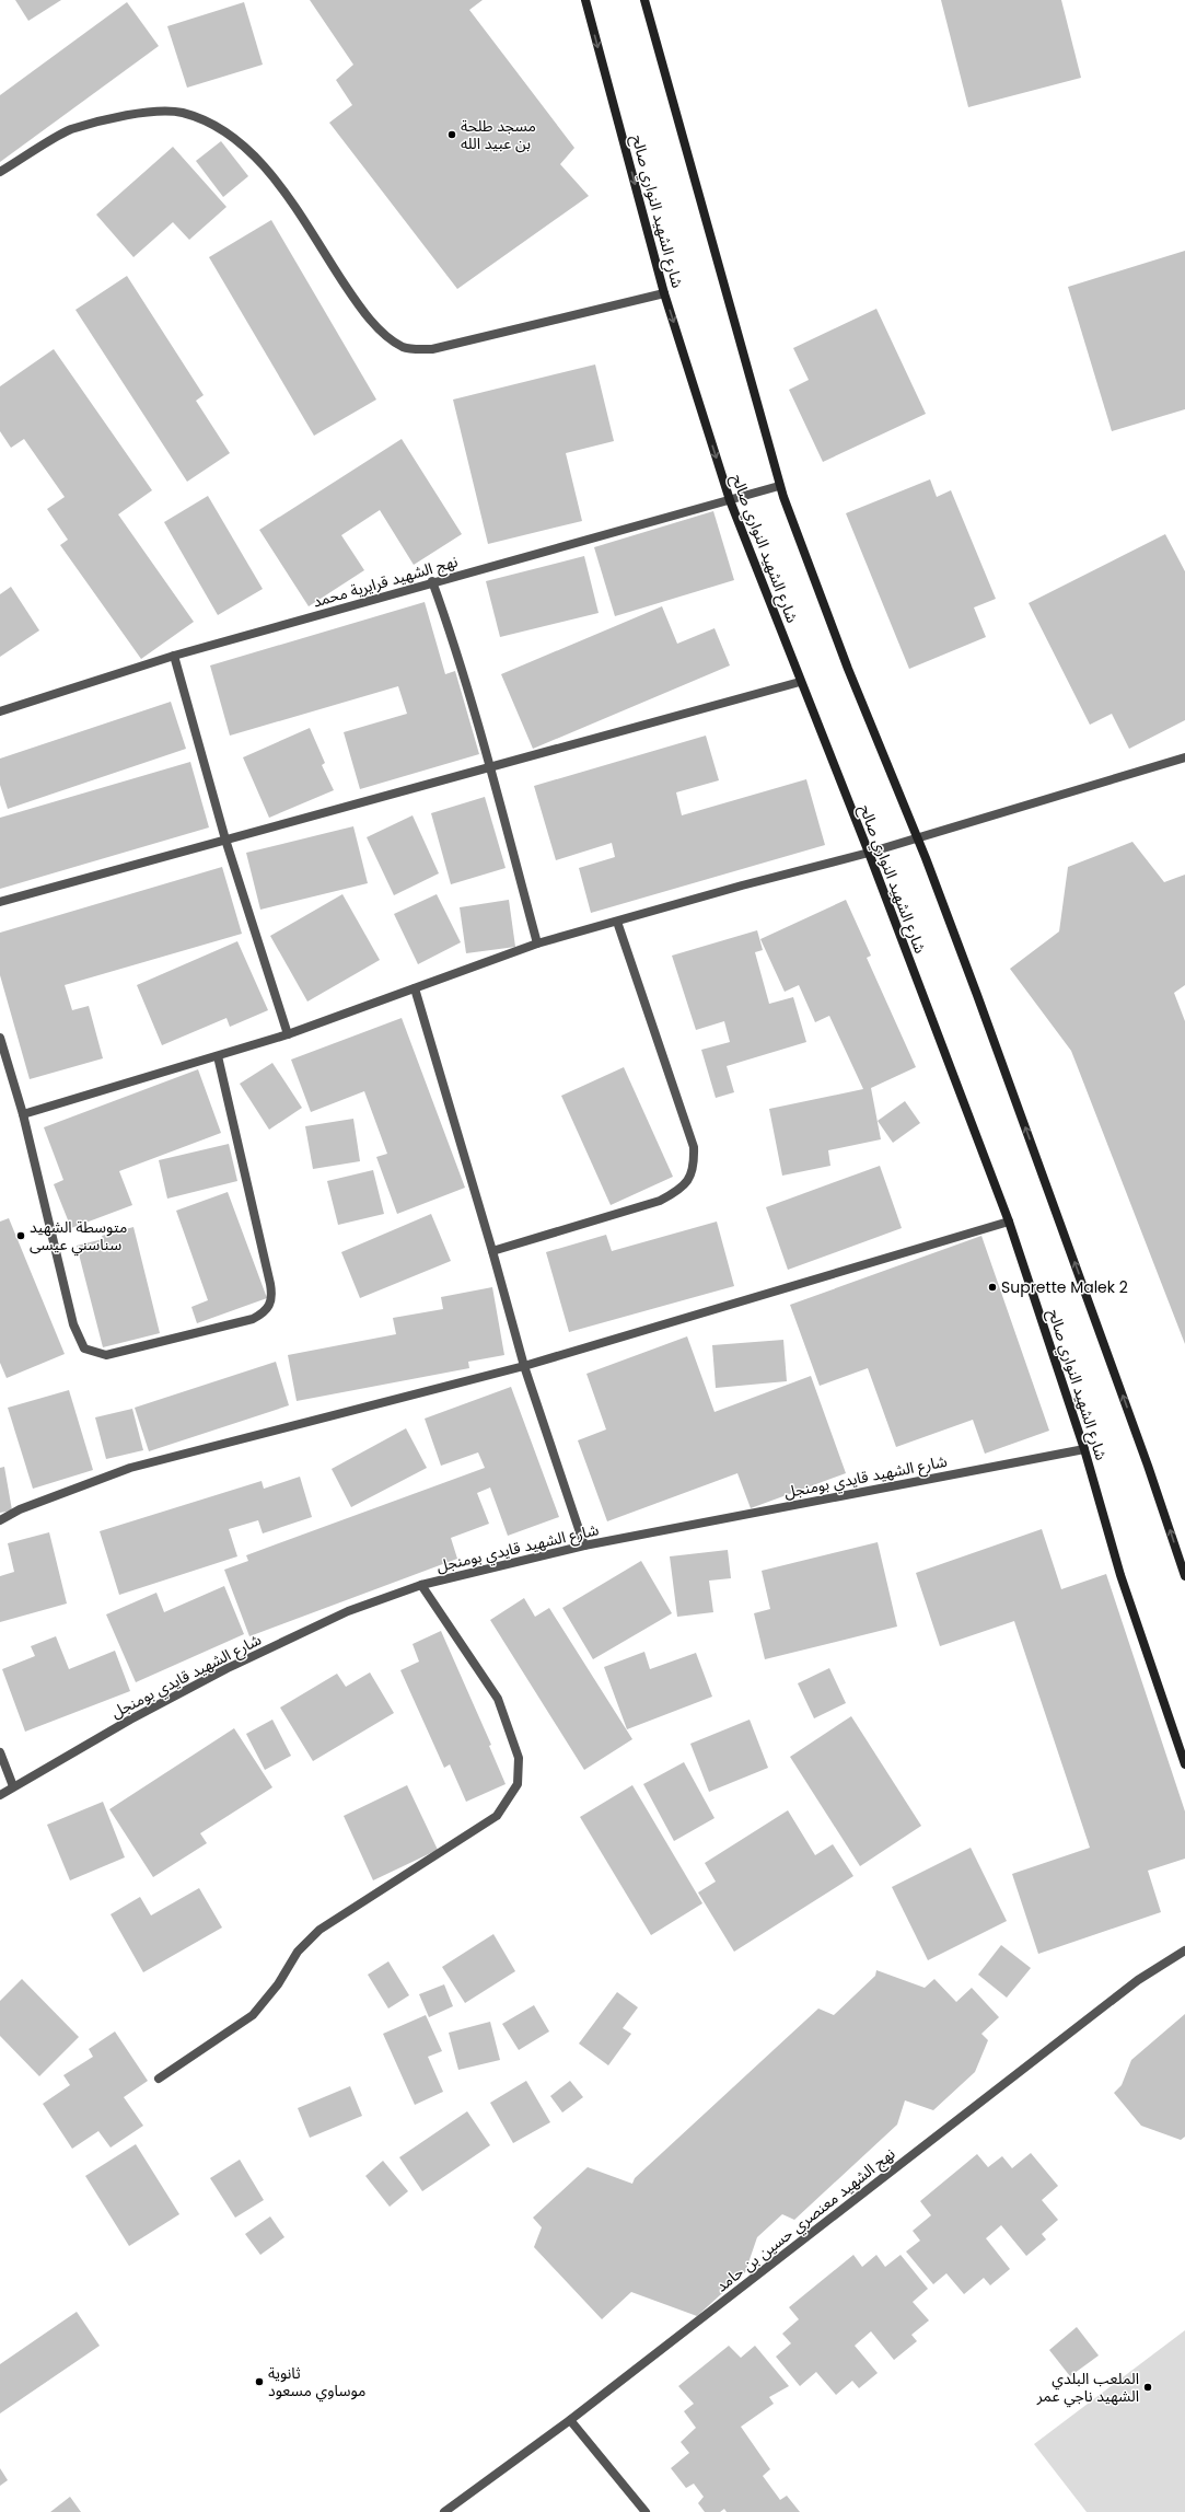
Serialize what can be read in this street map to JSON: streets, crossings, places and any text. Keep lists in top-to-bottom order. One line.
{"streets":{"street":["شارع الشهيد النواري صالح","نهج الشهيد قرايرية محمد","شارع الشهيد قايدي بومنجل","نهج الشهيد معنصري حسين بن حامد"]},"crossings":[["شارع الشهيد النواري صالح","نهج الشهيد قرايرية محمد"],["شارع الشهيد النواري صالح","شارع الشهيد قايدي بومنجل"]],"places":["مسجد طلحة بن عبيد الله","متوسطة الشهيد سناسني عيسى","Suprette Malek 2","ثانوية موساوي مسعود","الملعب البلدي الشهيد ناجي عمر"]}
